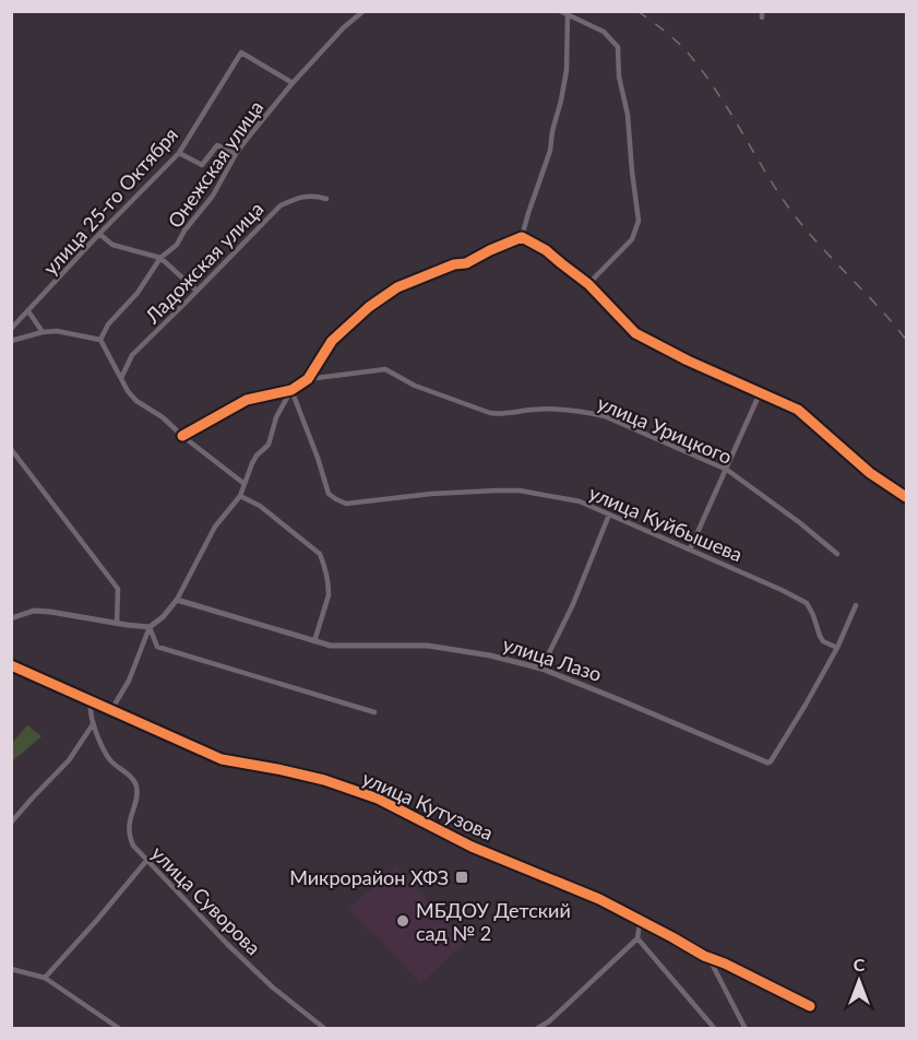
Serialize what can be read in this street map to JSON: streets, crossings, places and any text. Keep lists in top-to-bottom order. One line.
{"streets":{"street":["Онежская улица","улица 25-го Октября","Ладожская улица","улица Урицкого","улица Куйбышева","улица Лазо","улица Кутузова","улица Суворова"]},"crossings":[["Онежская улица","улица 25-го Октября"],["улица Куйбышева","улица Лазо"],["улица Кутузова","улица Суворова"]],"places":{"transit":["Микрорайон ХФЗ"],"other":["МБДОУ Детский сад № 2"]},"north":"top"}
